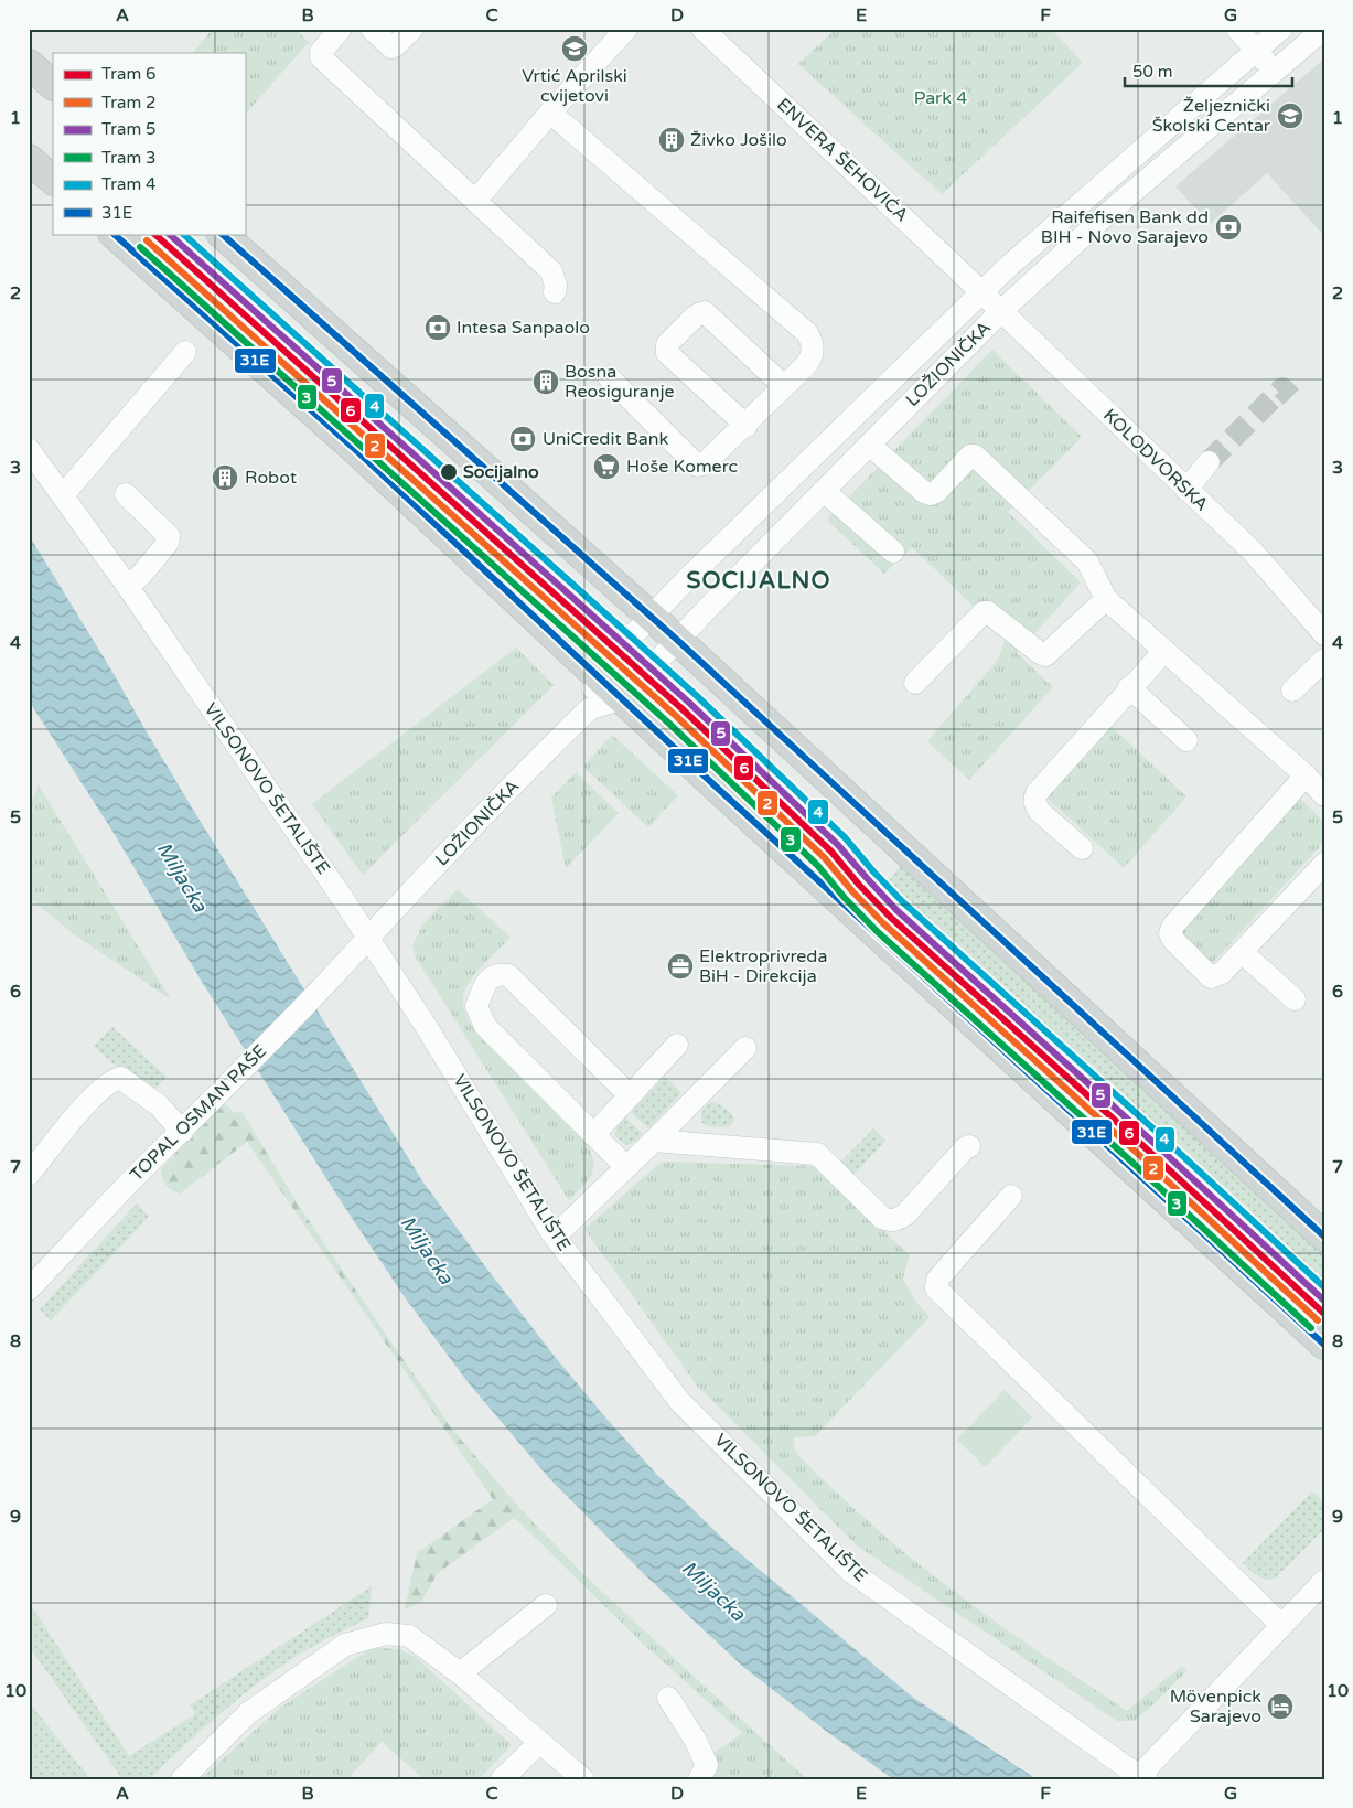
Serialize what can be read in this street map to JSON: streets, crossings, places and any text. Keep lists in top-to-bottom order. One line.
{"streets":{"street":["ENVERA ŠEHOVIĆA","LOŽIONIČKA","KOLODVORSKA","VILSONOVO ŠETALIŠTE","TOPAL OSMAN PAŠE"]},"crossings":[["ENVERA ŠEHOVIĆA","LOŽIONIČKA"],["ENVERA ŠEHOVIĆA","KOLODVORSKA"],["LOŽIONIČKA","KOLODVORSKA"],["LOŽIONIČKA","VILSONOVO ŠETALIŠTE"],["LOŽIONIČKA","TOPAL OSMAN PAŠE"],["VILSONOVO ŠETALIŠTE","TOPAL OSMAN PAŠE"]],"districts":["SOCIJALNO"],"water":["Miljacka"],"parks":["Park 4"],"places":{"school or university":["Vrtić Aprilski cvijetovi","Željeznički Školski Centar"],"building":["Živko Jošilo","Bosna Reosiguranje","Robot"],"bank":["Raifefisen Bank dd BIH - Novo Sarajevo","Intesa Sanpaolo","UniCredit Bank"],"supermarket":["Hoše Komerc"],"other":["Socijalno"],"office":["Elektroprivreda BiH - Direkcija"],"hotel":["Mövenpick Sarajevo"]},"lines":["tram line 6","tram line 5","tram line 4","transit line 31E","tram line 2","tram line 3"],"legend":["Tram 6","Tram 2","Tram 5","Tram 3","Tram 4","31E"],"scale_bar":"50 m","grid":{"columns":["A","B","C","D","E","F","G"],"rows":["1","2","3","4","5","6","7","8","9","10"]}}
